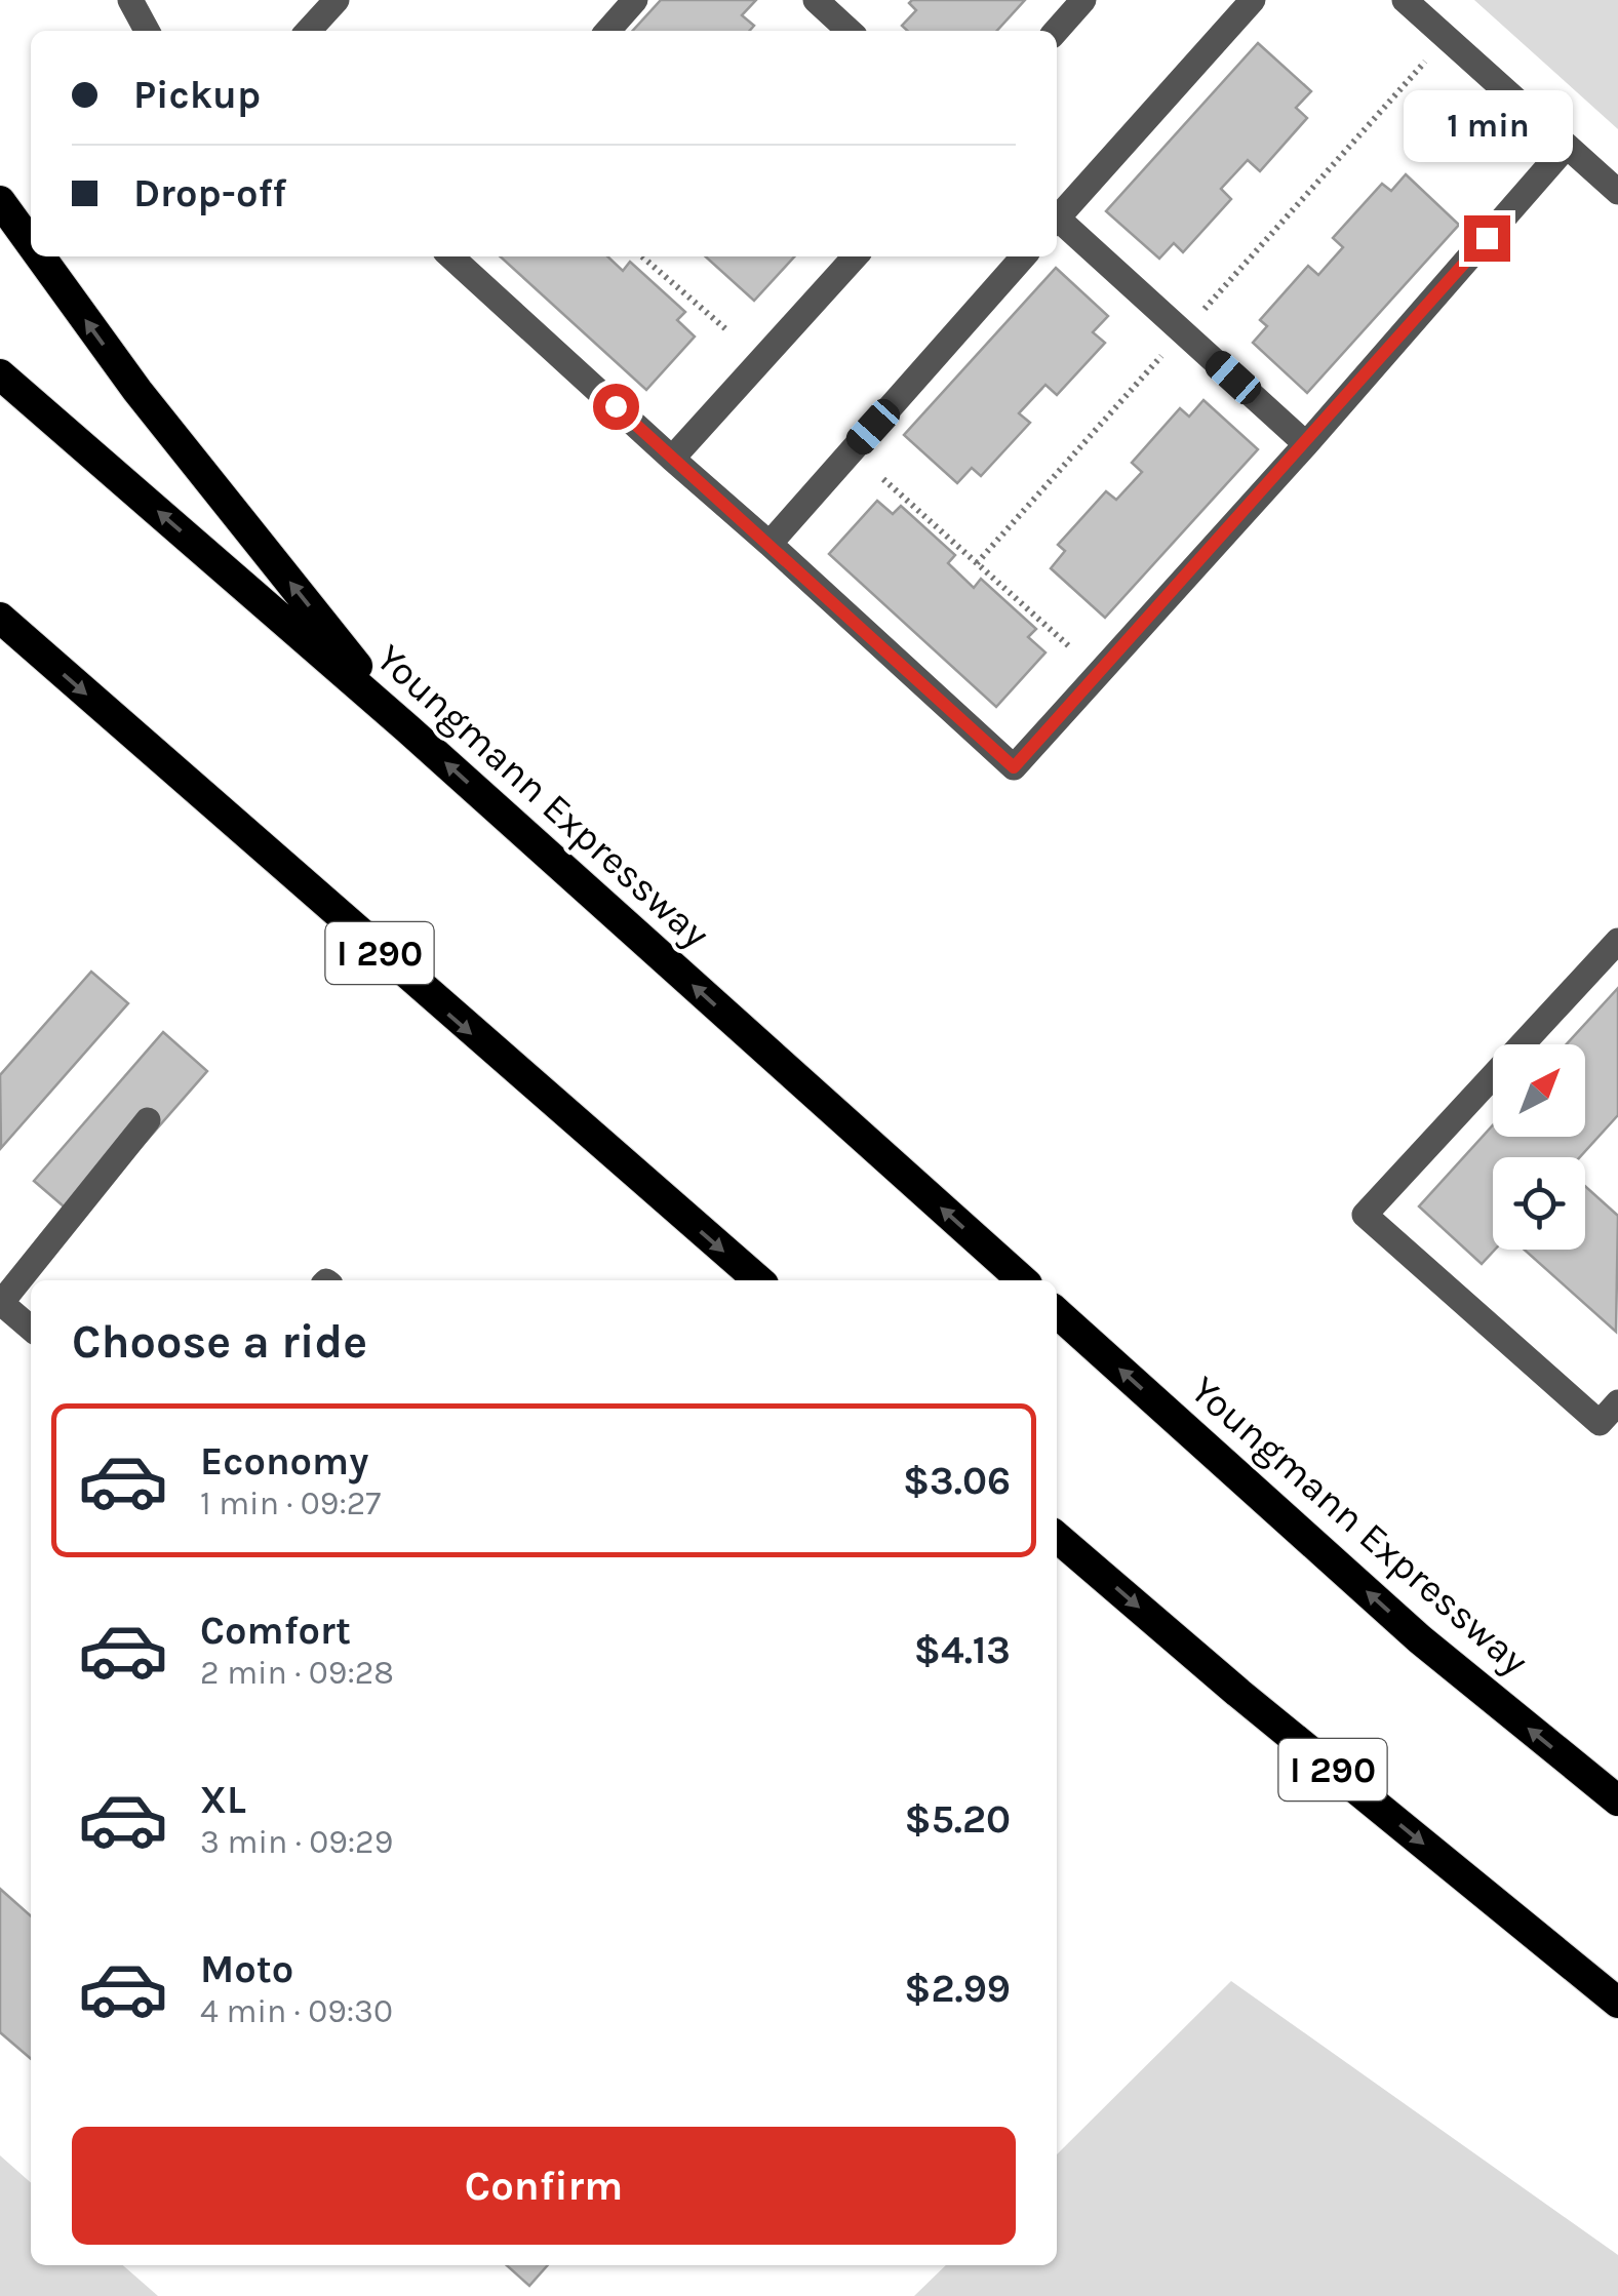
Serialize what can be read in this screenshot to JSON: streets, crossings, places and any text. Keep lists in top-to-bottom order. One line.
{"streets":{"highway":["Youngmann Expressway","I 290"]},"north":"top right","page":{"banner":["Pickup","Drop-off"],"bubble":"1 min","heading":"Choose a ride","list":[{"name":"Economy","note":"1 min · 09:27","value":"$3.06"},{"name":"Comfort","note":"2 min · 09:28","value":"$4.13"},{"name":"XL","note":"3 min · 09:29","value":"$5.20"},{"name":"Moto","note":"4 min · 09:30","value":"$2.99"}],"buttons":"Confirm"}}
